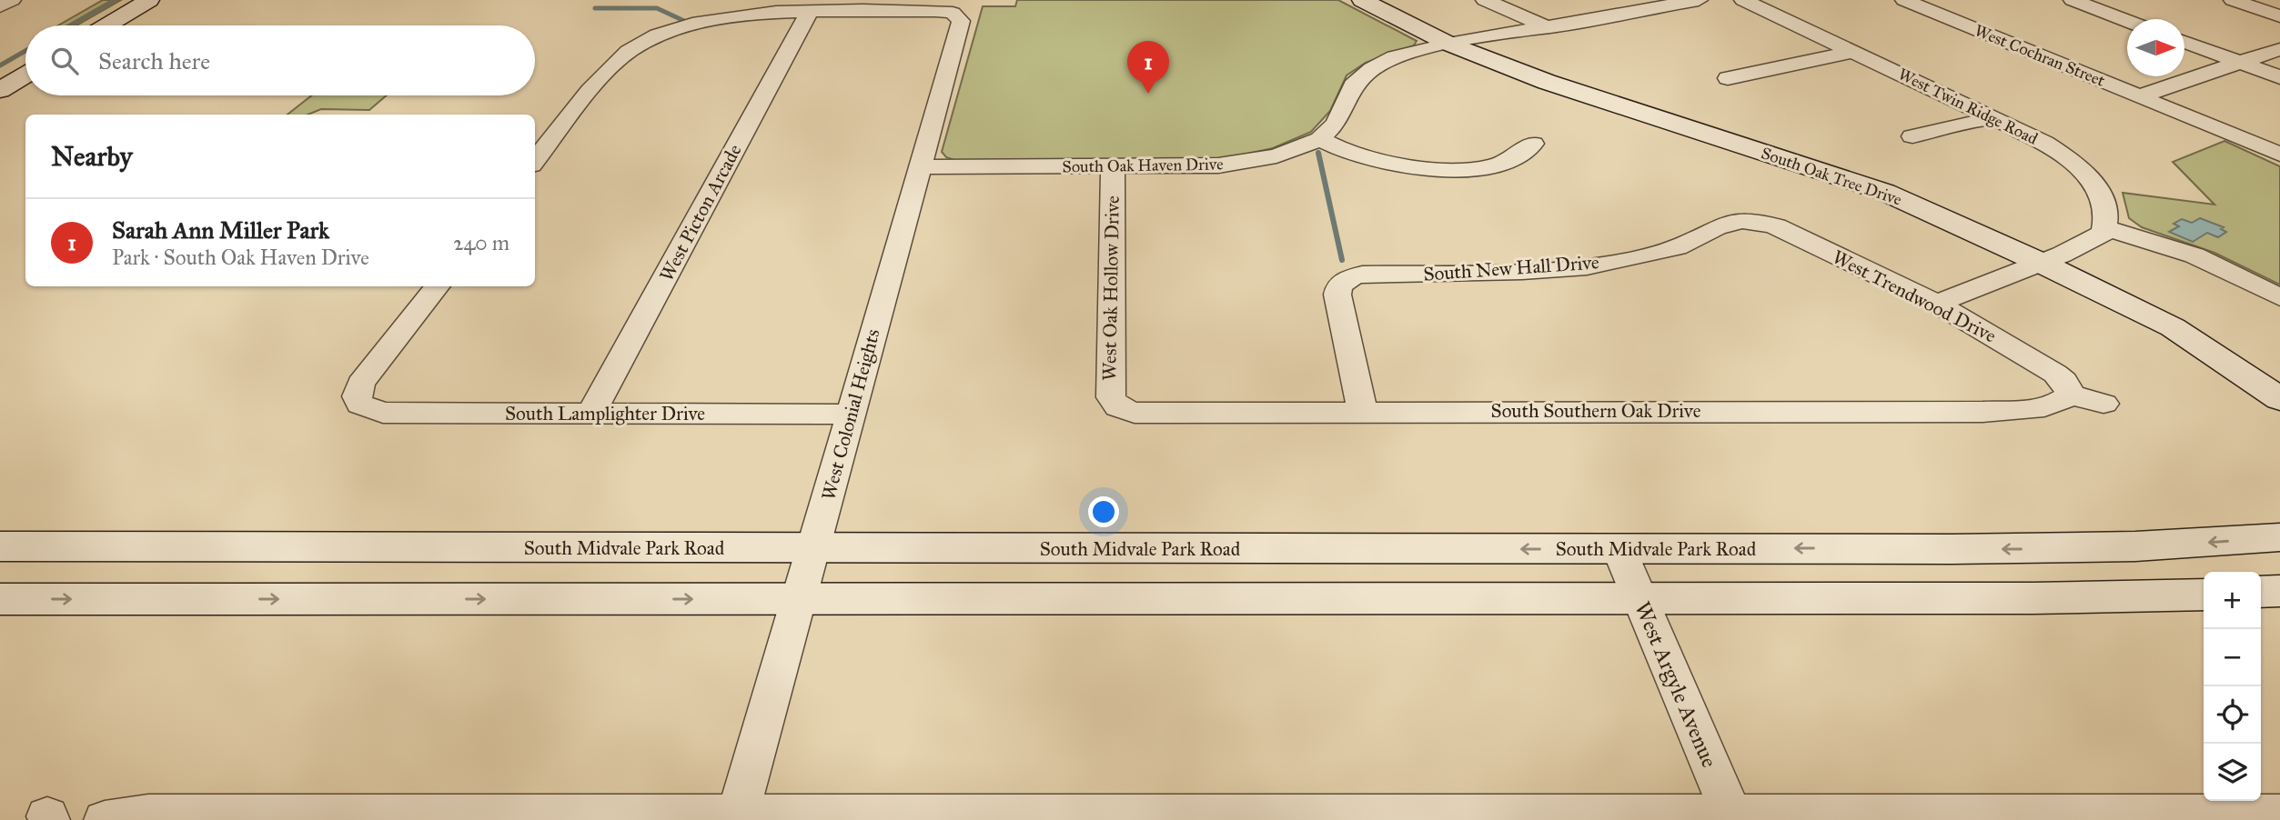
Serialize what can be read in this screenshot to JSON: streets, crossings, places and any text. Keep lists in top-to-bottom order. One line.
{"streets":{"main road":["South Oak Tree Drive","South Midvale Park Road"],"street":["West Cochran Street","West Twin Ridge Road","South Oak Haven Drive","West Picton Arcade","South New Hall Drive","West Oak Hollow Drive","West Trendwood Drive","South Southern Oak Drive","South Lamplighter Drive","West Colonial Heights","West Argyle Avenue"]},"crossings":[["South Oak Haven Drive","South Oak Tree Drive"],["South Oak Haven Drive","West Oak Hollow Drive"],["South Oak Haven Drive","West Colonial Heights"],["West Picton Arcade","South Lamplighter Drive"],["West Picton Arcade","West Colonial Heights"],["South New Hall Drive","West Trendwood Drive"],["South New Hall Drive","South Southern Oak Drive"],["West Oak Hollow Drive","South Southern Oak Drive"],["West Trendwood Drive","South Southern Oak Drive"],["South Lamplighter Drive","West Colonial Heights"],["West Colonial Heights","South Midvale Park Road"],["South Midvale Park Road","West Argyle Avenue"]],"north":"right","page":{"search":"Search here","pins":"1","heading":"Nearby","list":[{"mark":"1","name":"Sarah Ann Miller Park","note":"Park · South Oak Haven Drive","value":"240 m"}],"map_buttons":["+","−"]}}
